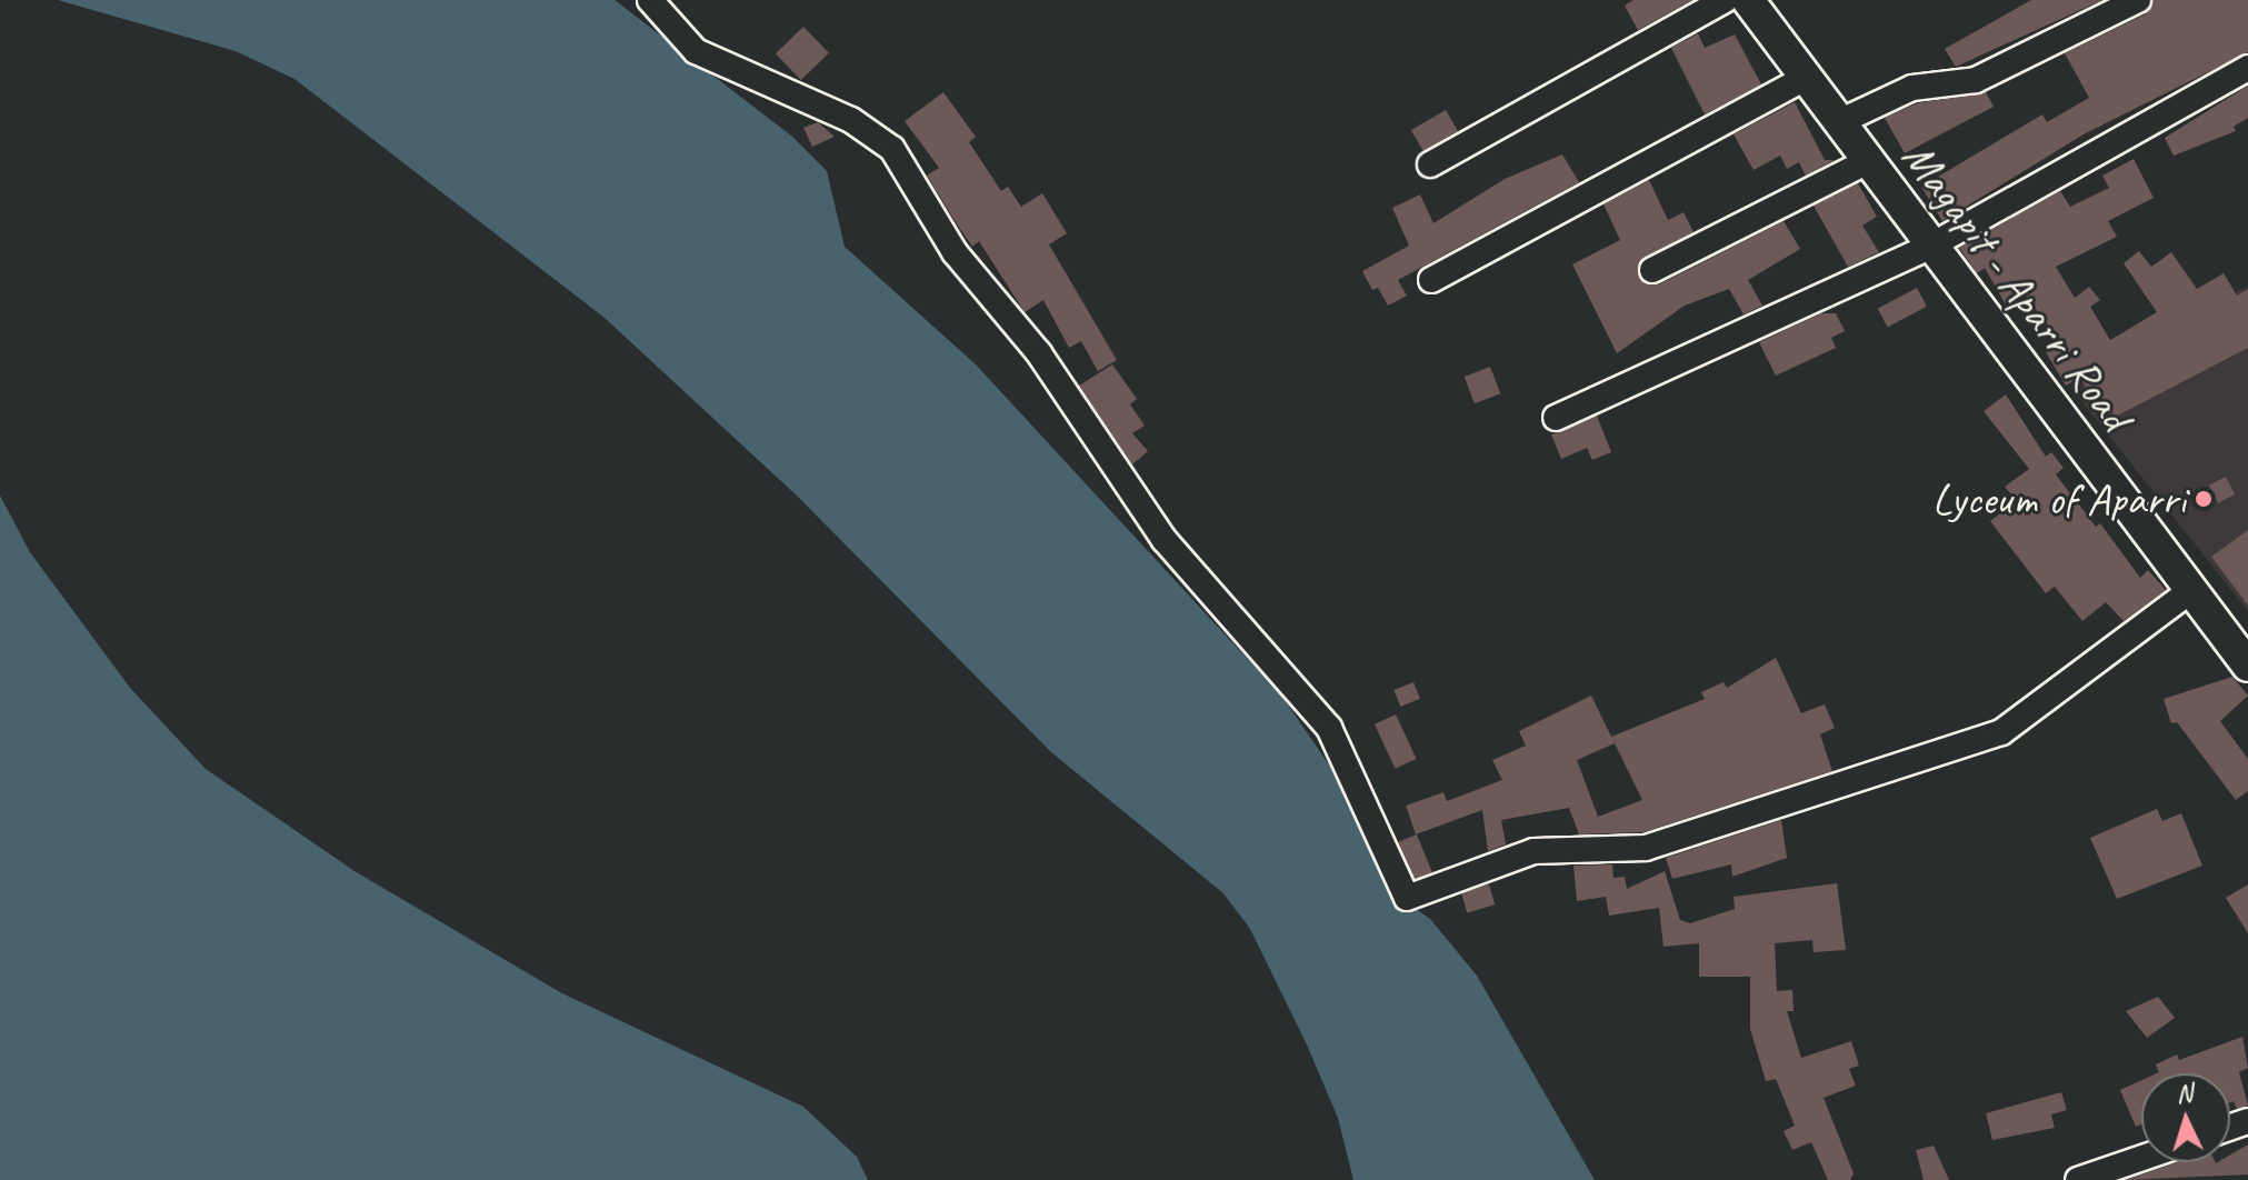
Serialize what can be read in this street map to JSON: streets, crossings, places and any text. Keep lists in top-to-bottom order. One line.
{"streets":{"main road":["Magapit - Aparri Road"]},"places":["Lyceum of Aparri"],"north":"top"}
